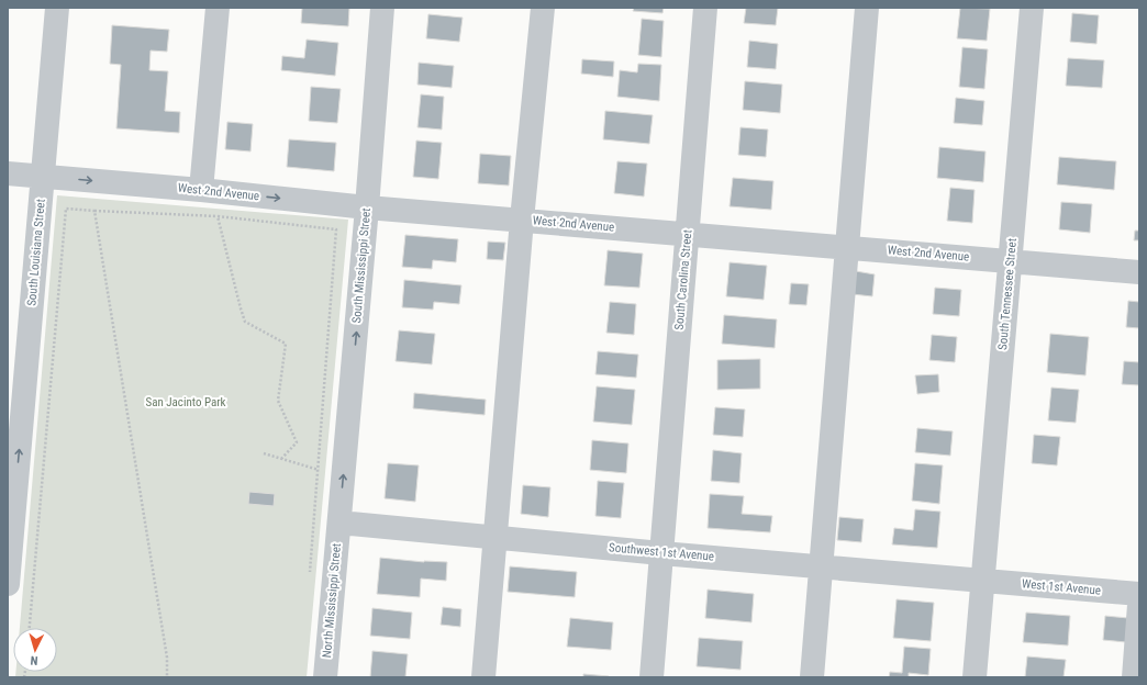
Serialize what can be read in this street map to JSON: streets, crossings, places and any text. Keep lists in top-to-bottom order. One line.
{"streets":{"street":["West 2nd Avenue","South Louisiana Street","South Mississippi Street","South Carolina Street","South Tennessee Street","Southwest 1st Avenue","West 1st Avenue","North Mississippi Street"]},"crossings":[["West 2nd Avenue","South Louisiana Street"],["West 2nd Avenue","South Mississippi Street"],["West 2nd Avenue","South Carolina Street"],["West 2nd Avenue","South Tennessee Street"],["South Mississippi Street","Southwest 1st Avenue"],["South Mississippi Street","North Mississippi Street"],["South Carolina Street","Southwest 1st Avenue"],["South Tennessee Street","Southwest 1st Avenue"],["South Tennessee Street","West 1st Avenue"],["Southwest 1st Avenue","West 1st Avenue"],["Southwest 1st Avenue","North Mississippi Street"]],"one_way":["South Louisiana Street"],"parks":["San Jacinto Park"],"north":"bottom"}
